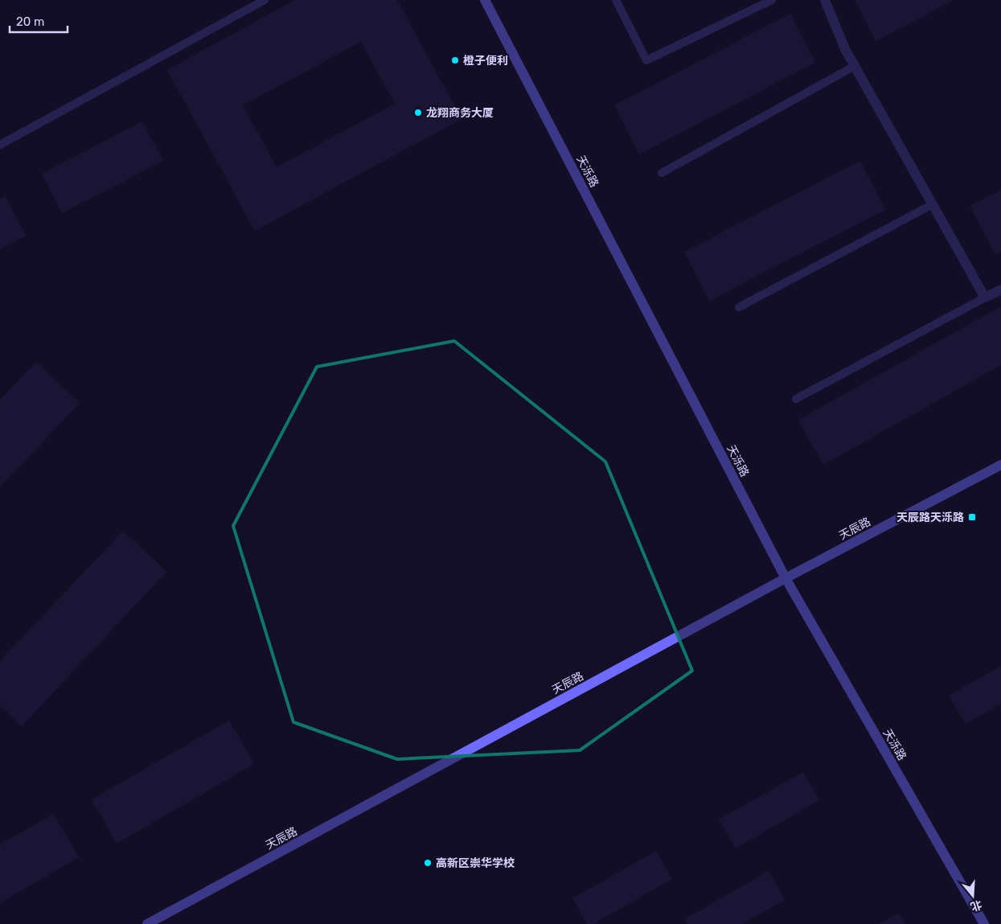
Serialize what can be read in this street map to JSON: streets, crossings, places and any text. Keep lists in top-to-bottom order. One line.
{"streets":{"street":["天泺路","天辰路"]},"crossings":[["天泺路","天辰路"]],"places":{"other":["橙子便利","龙翔商务大厦","高新区崇华学校"],"transit":["天辰路天泺路"]},"scale_bar":"20 m","north":"bottom"}
